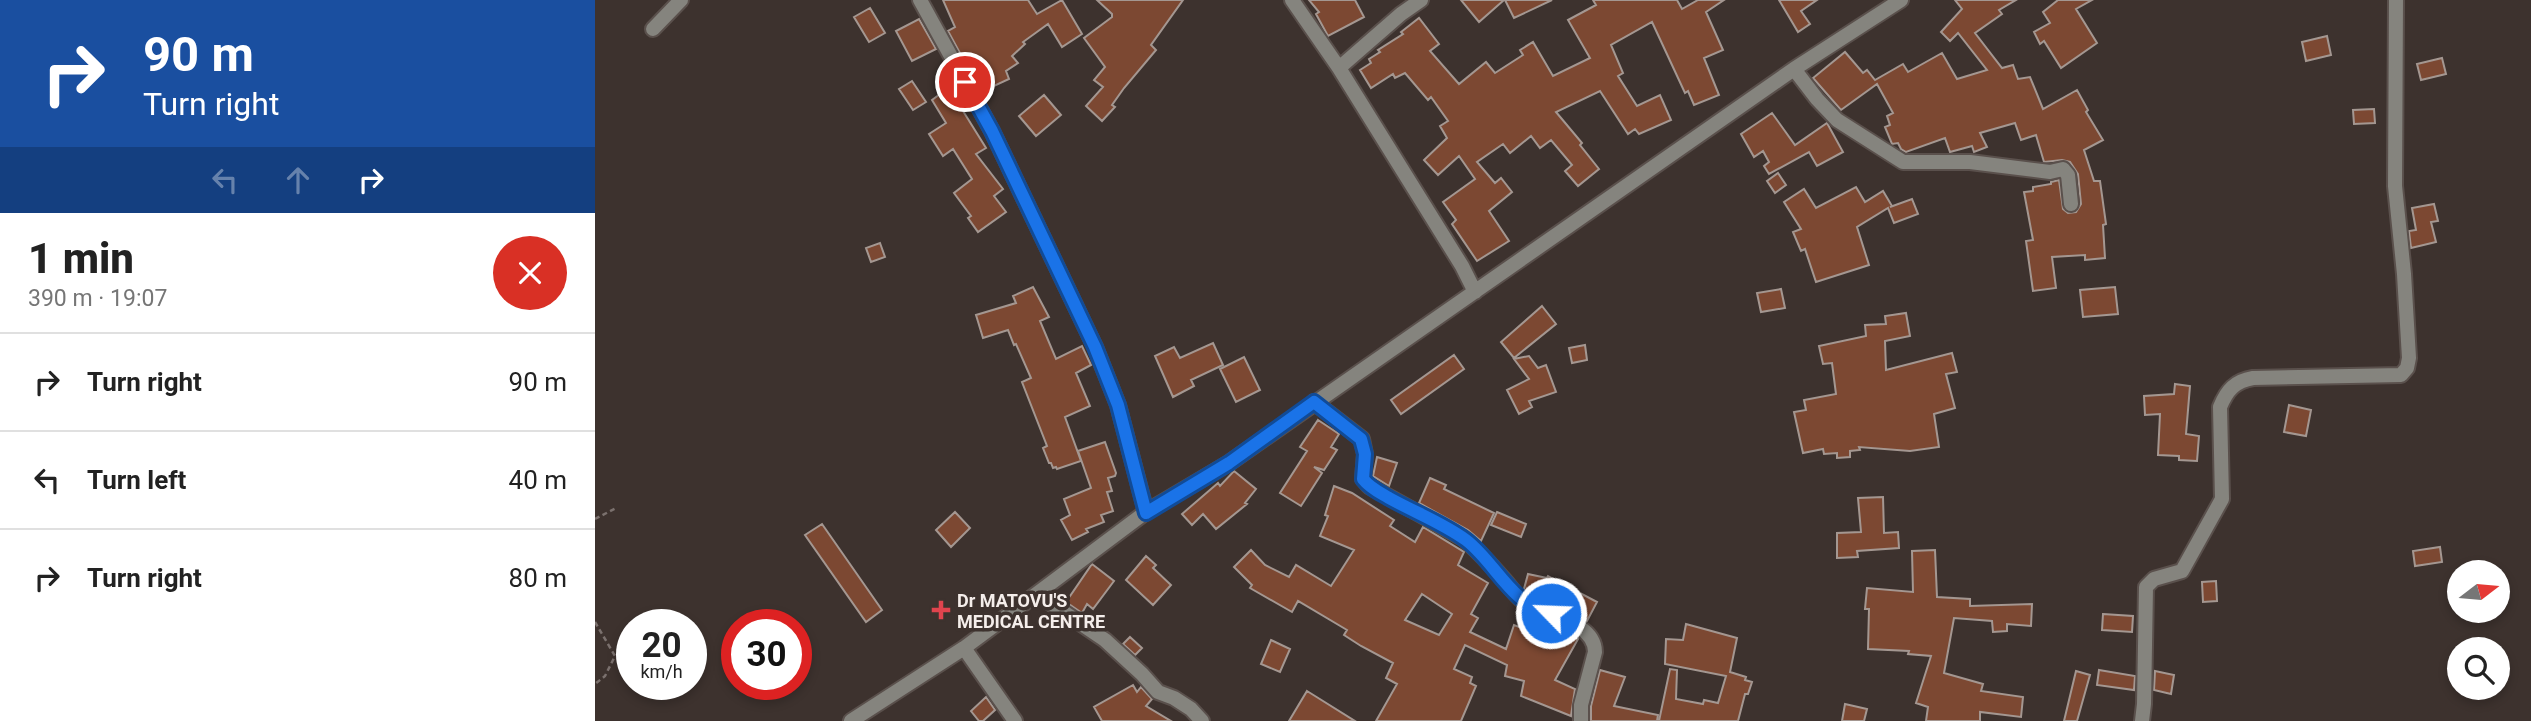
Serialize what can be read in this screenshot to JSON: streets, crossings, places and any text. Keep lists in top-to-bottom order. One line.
{"places":{"health":["Dr MATOVU'S MEDICAL CENTRE"]},"north":"right","page":{"turn":["90 m","Turn right"],"heading":["1 min","390 m · 19:07"],"list":[{"name":"Turn right","value":"90 m"},{"name":"Turn left","value":"40 m"},{"name":"Turn right","value":"80 m"}],"speed":"20 km/h","limit":"30"}}
